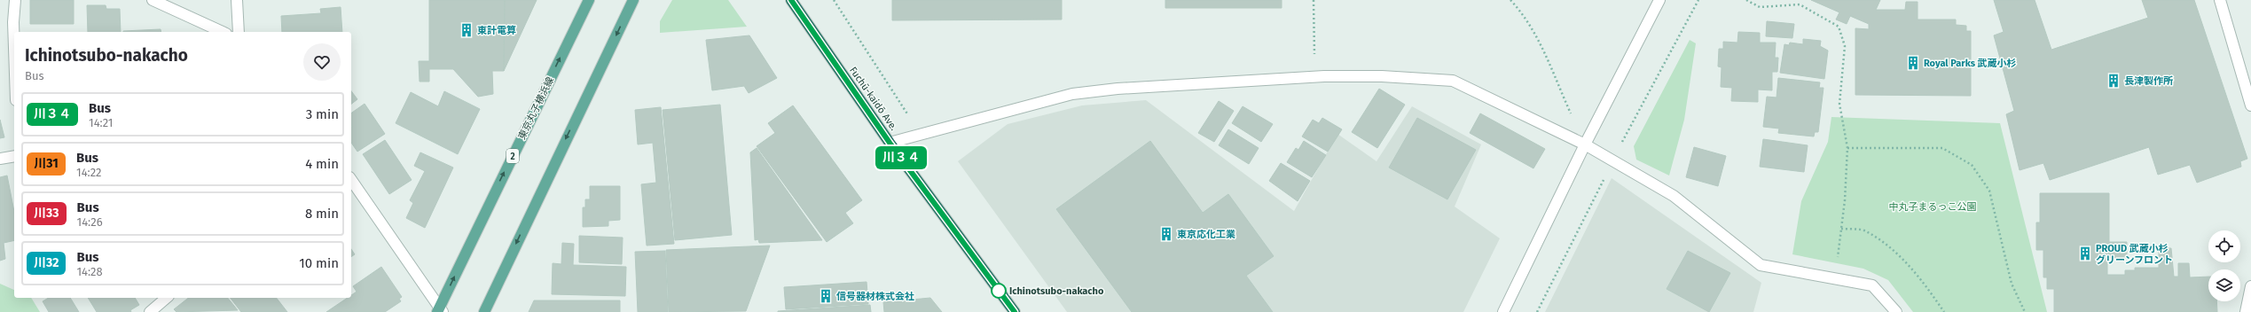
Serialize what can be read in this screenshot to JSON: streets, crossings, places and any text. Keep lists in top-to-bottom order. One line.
{"streets":{"highway":["Fuchū-kaidō Ave."],"main road":["東京丸子横浜線","2"]},"parks":["中丸子まるっこ公園"],"places":{"building":["東計電算","Royal Parks 武蔵小杉","長津製作所","東京応化工業","PROUD 武蔵小杉 グリーンフロント","信号器材株式会社"],"other":["Ichinotsubo-nakacho"]},"lines":["bus line 川３４"],"page":{"on_map":"川３４","heading":["Ichinotsubo-nakacho","Bus"],"list":[{"mark":"川３４","name":"Bus","note":"14:21","value":"3 min"},{"mark":"川31","name":"Bus","note":"14:22","value":"4 min"},{"mark":"川33","name":"Bus","note":"14:26","value":"8 min"},{"mark":"川32","name":"Bus","note":"14:28","value":"10 min"}]}}
